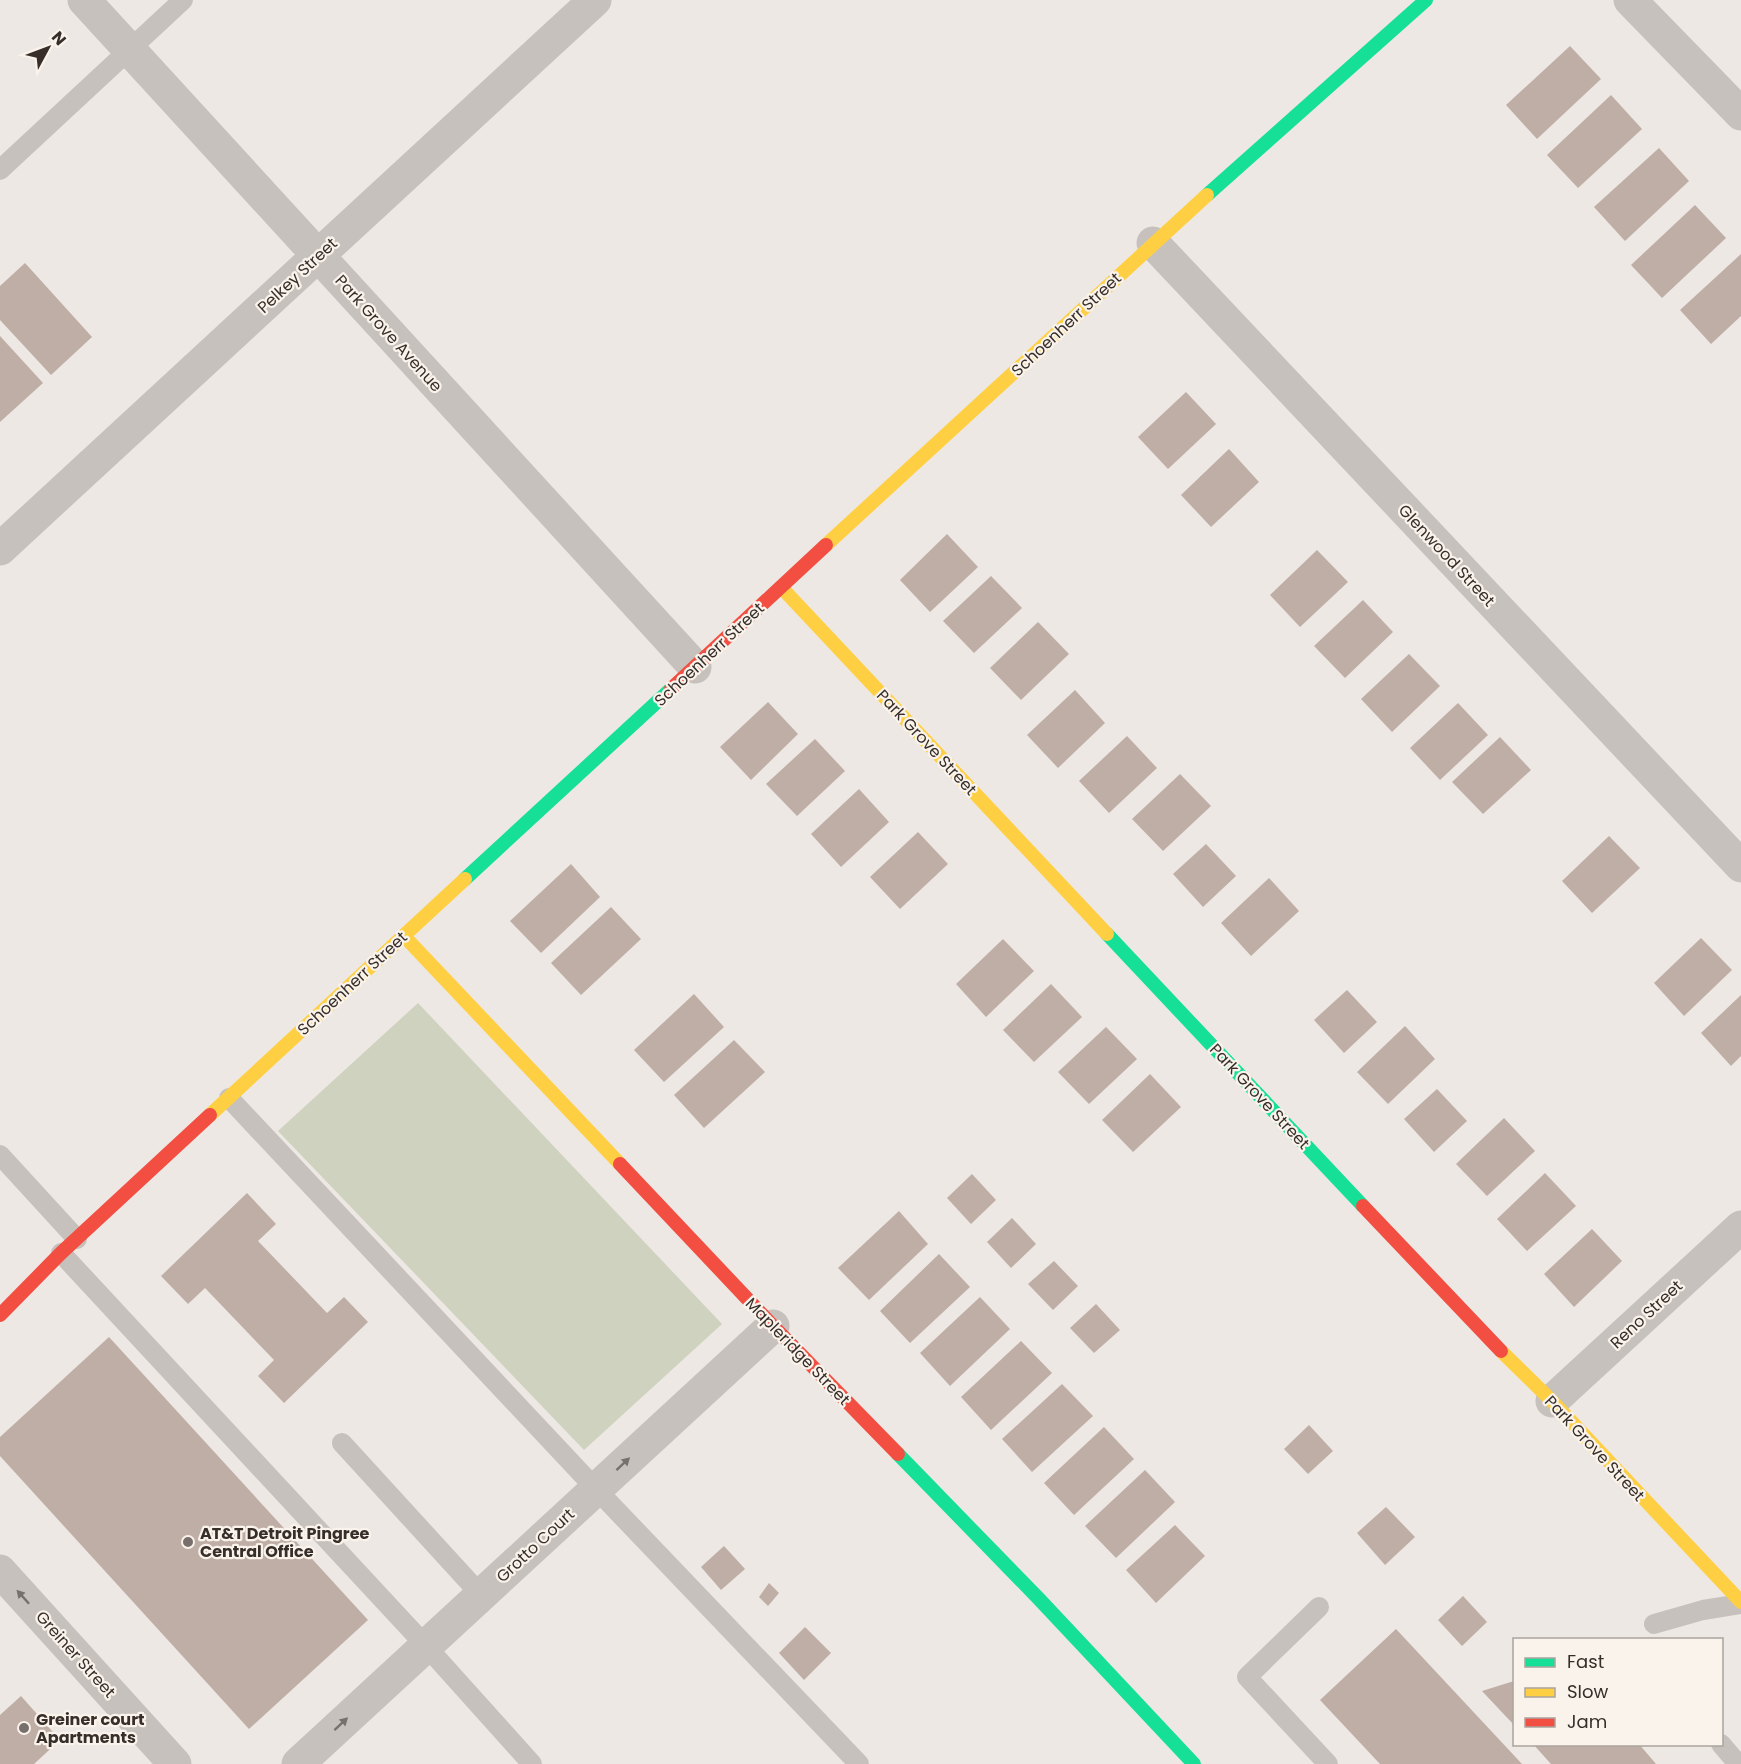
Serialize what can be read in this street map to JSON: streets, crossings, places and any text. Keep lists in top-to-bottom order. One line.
{"streets":{"street":["Pelkey Street","Schoenherr Street","Park Grove Avenue","Glenwood Street","Park Grove Street","Reno Street","Mapleridge Street","Grotto Court","Greiner Street"]},"crossings":[["Pelkey Street","Park Grove Avenue"],["Schoenherr Street","Park Grove Avenue"],["Schoenherr Street","Glenwood Street"],["Schoenherr Street","Park Grove Street"],["Schoenherr Street","Mapleridge Street"],["Park Grove Street","Reno Street"],["Mapleridge Street","Grotto Court"]],"one_way":["Grotto Court","Greiner Street"],"places":["AT&T Detroit Pingree Central Office","Greiner court Apartments"],"legend":["Fast","Slow","Jam"],"north":"top right"}
